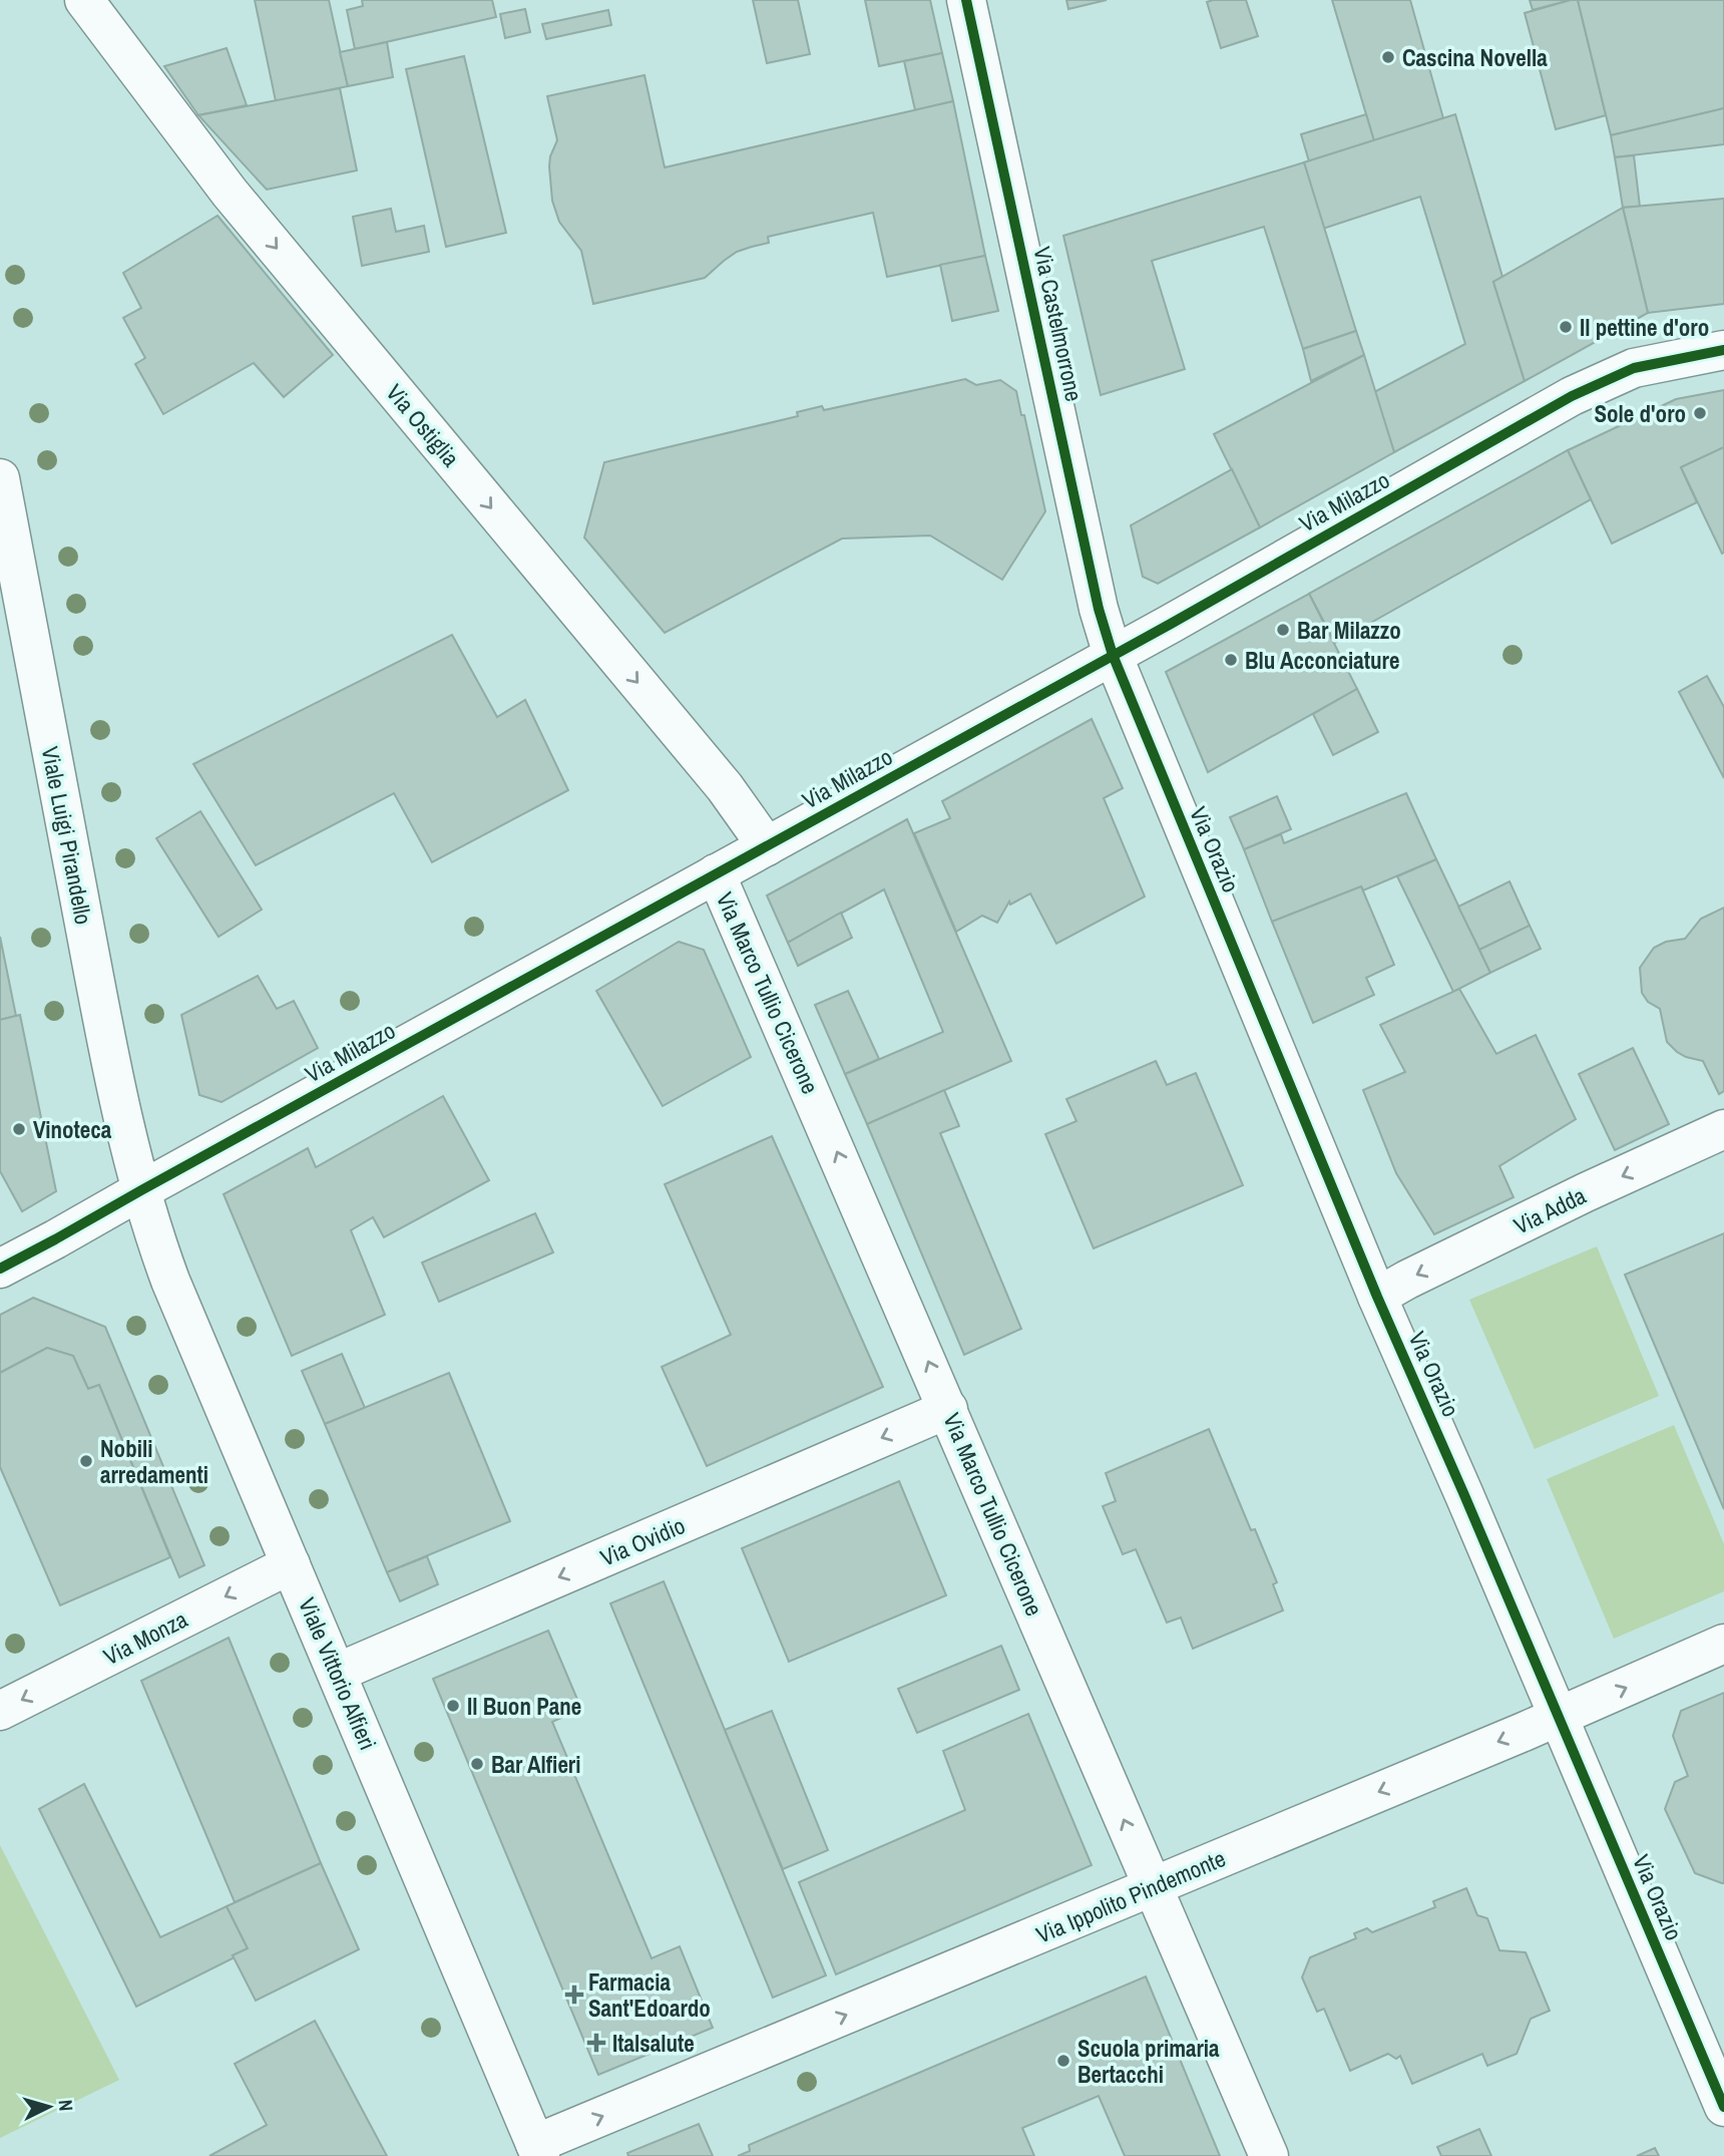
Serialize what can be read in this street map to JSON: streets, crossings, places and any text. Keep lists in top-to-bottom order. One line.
{"streets":{"street":["Via Castelmorrone","Via Ostiglia","Via Milazzo","Viale Luigi Pirandello","Via Orazio","Via Marco Tullio Cicerone","Via Adda","Via Ovidio","Via Monza","Viale Vittorio Alfieri","Via Ippolito Pindemonte"]},"crossings":[["Via Castelmorrone","Via Milazzo"],["Via Castelmorrone","Via Orazio"],["Via Ostiglia","Via Milazzo"],["Via Milazzo","Viale Luigi Pirandello"],["Via Milazzo","Via Orazio"],["Via Milazzo","Via Marco Tullio Cicerone"],["Via Milazzo","Viale Vittorio Alfieri"],["Viale Luigi Pirandello","Viale Vittorio Alfieri"],["Via Orazio","Via Adda"],["Via Orazio","Via Ippolito Pindemonte"],["Via Marco Tullio Cicerone","Via Ovidio"],["Via Marco Tullio Cicerone","Via Ippolito Pindemonte"],["Via Ovidio","Viale Vittorio Alfieri"],["Via Monza","Viale Vittorio Alfieri"],["Viale Vittorio Alfieri","Via Ippolito Pindemonte"]],"one_way":["Via Ostiglia","Via Marco Tullio Cicerone","Via Adda","Via Ovidio","Via Monza"],"places":{"other":["Cascina Novella","Il pettine d'oro","Sole d'oro","Bar Milazzo","Blu Acconciature","Vinoteca","Nobili arredamenti","Il Buon Pane","Bar Alfieri","Scuola primaria Bertacchi"],"health":["Farmacia Sant'Edoardo","Italsalute"]},"north":"right"}
